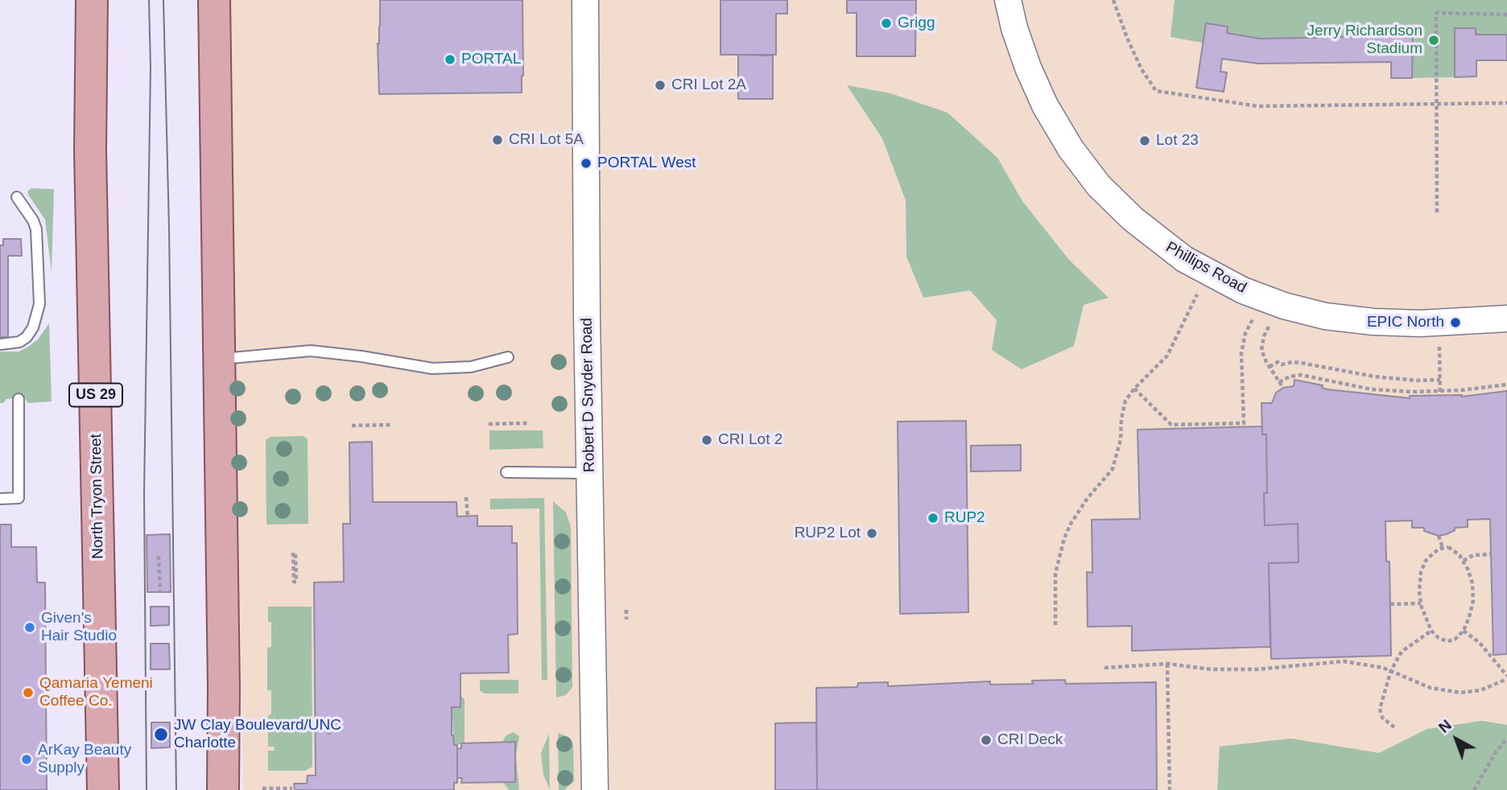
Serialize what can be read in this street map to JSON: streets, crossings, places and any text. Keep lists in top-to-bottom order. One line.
{"streets":{"main road":["US 29","North Tryon Street"],"street":["Phillips Road","Robert D Snyder Road"]},"places":["Grigg","Jerry Richardson Stadium","PORTAL","CRI Lot 2A","CRI Lot 5A","Lot 23","PORTAL West","EPIC North","CRI Lot 2","RUP2","RUP2 Lot","Given's Hair Studio","Qamaria Yemeni Coffee Co.","JW Clay Boulevard/UNC Charlotte","CRI Deck","ArKay Beauty Supply"],"north":"top left"}
